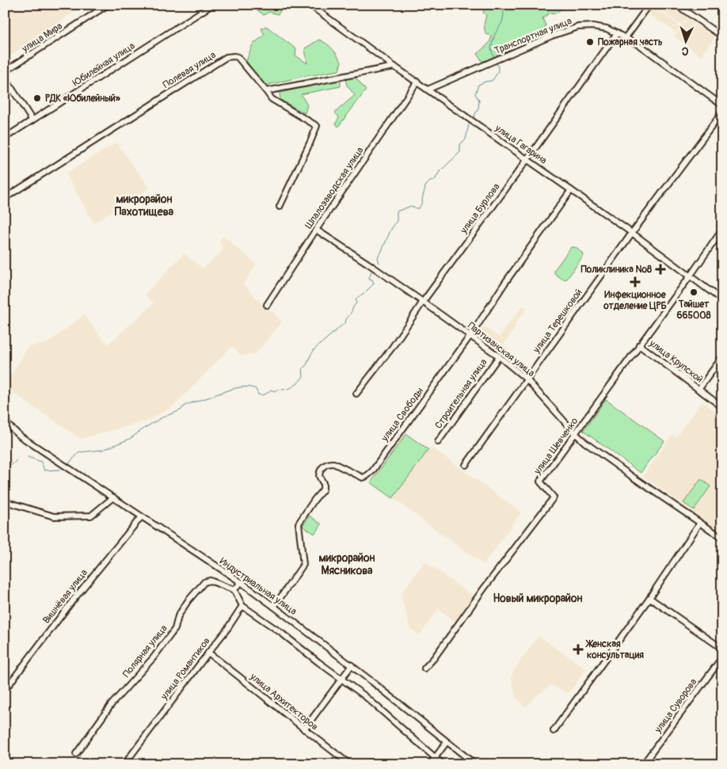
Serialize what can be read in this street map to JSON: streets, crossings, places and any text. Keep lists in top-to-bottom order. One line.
{"streets":{"street":["Транспортная улица","улица Мира","Юбилейная улица","Полевая улица","улица Гагарина","Шпалозаводская улица","улица Бурлова","улица Терешковой","Партизанская улица","улица Крупской","Строительная улица","улица Свободы","улица Шевченко","Индустриальная улица","Вишнёвая улица","Полярная улица","улица Романтиков","улица Архитекторов","улица Суворова"]},"crossings":[["Транспортная улица","улица Гагарина"],["Транспортная улица","улица Бурлова"],["улица Гагарина","Шпалозаводская улица"],["улица Гагарина","улица Бурлова"],["улица Гагарина","улица Терешковой"],["улица Гагарина","улица Свободы"],["улица Гагарина","улица Шевченко"],["Шпалозаводская улица","Партизанская улица"],["улица Бурлова","Партизанская улица"],["улица Терешковой","Партизанская улица"],["Партизанская улица","Строительная улица"],["Партизанская улица","улица Свободы"],["Партизанская улица","улица Шевченко"],["улица Крупской","улица Шевченко"],["улица Свободы","Индустриальная улица"],["Индустриальная улица","Вишнёвая улица"],["улица Романтиков","улица Архитекторов"]],"districts":["микрорайон Пахотищева","микрорайон Мясникова","Новый микрорайон"],"places":{"other":["Пожарная часть","РДК «Юбилейный»","Тайшет 665008"],"health":["Поликлиника №8","Инфекционное отделение ЦРБ","Женская консультация"]},"north":"bottom"}
